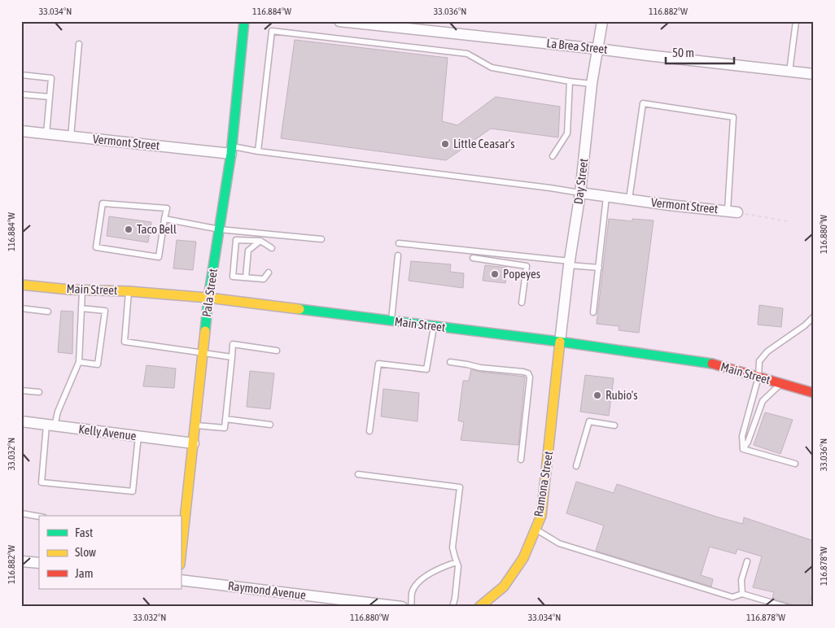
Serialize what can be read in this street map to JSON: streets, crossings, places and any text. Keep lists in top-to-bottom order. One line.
{"streets":{"main road":["Main Street","Pala Street","Ramona Street"],"street":["La Brea Street","Vermont Street","Day Street","Kelly Avenue","Raymond Avenue"]},"crossings":[["La Brea Street","Day Street"],["Vermont Street","Day Street"],["Vermont Street","Pala Street"],["Day Street","Main Street"],["Day Street","Ramona Street"],["Main Street","Pala Street"],["Main Street","Ramona Street"],["Pala Street","Kelly Avenue"]],"places":["Little Ceasar's","Taco Bell","Popeyes","Rubio's"],"legend":["Fast","Slow","Jam"],"scale_bar":"50 m","coordinates":["33.034°N","116.884°W","33.036°N","116.882°W","116.880°W","33.032°N","116.878°W"]}
